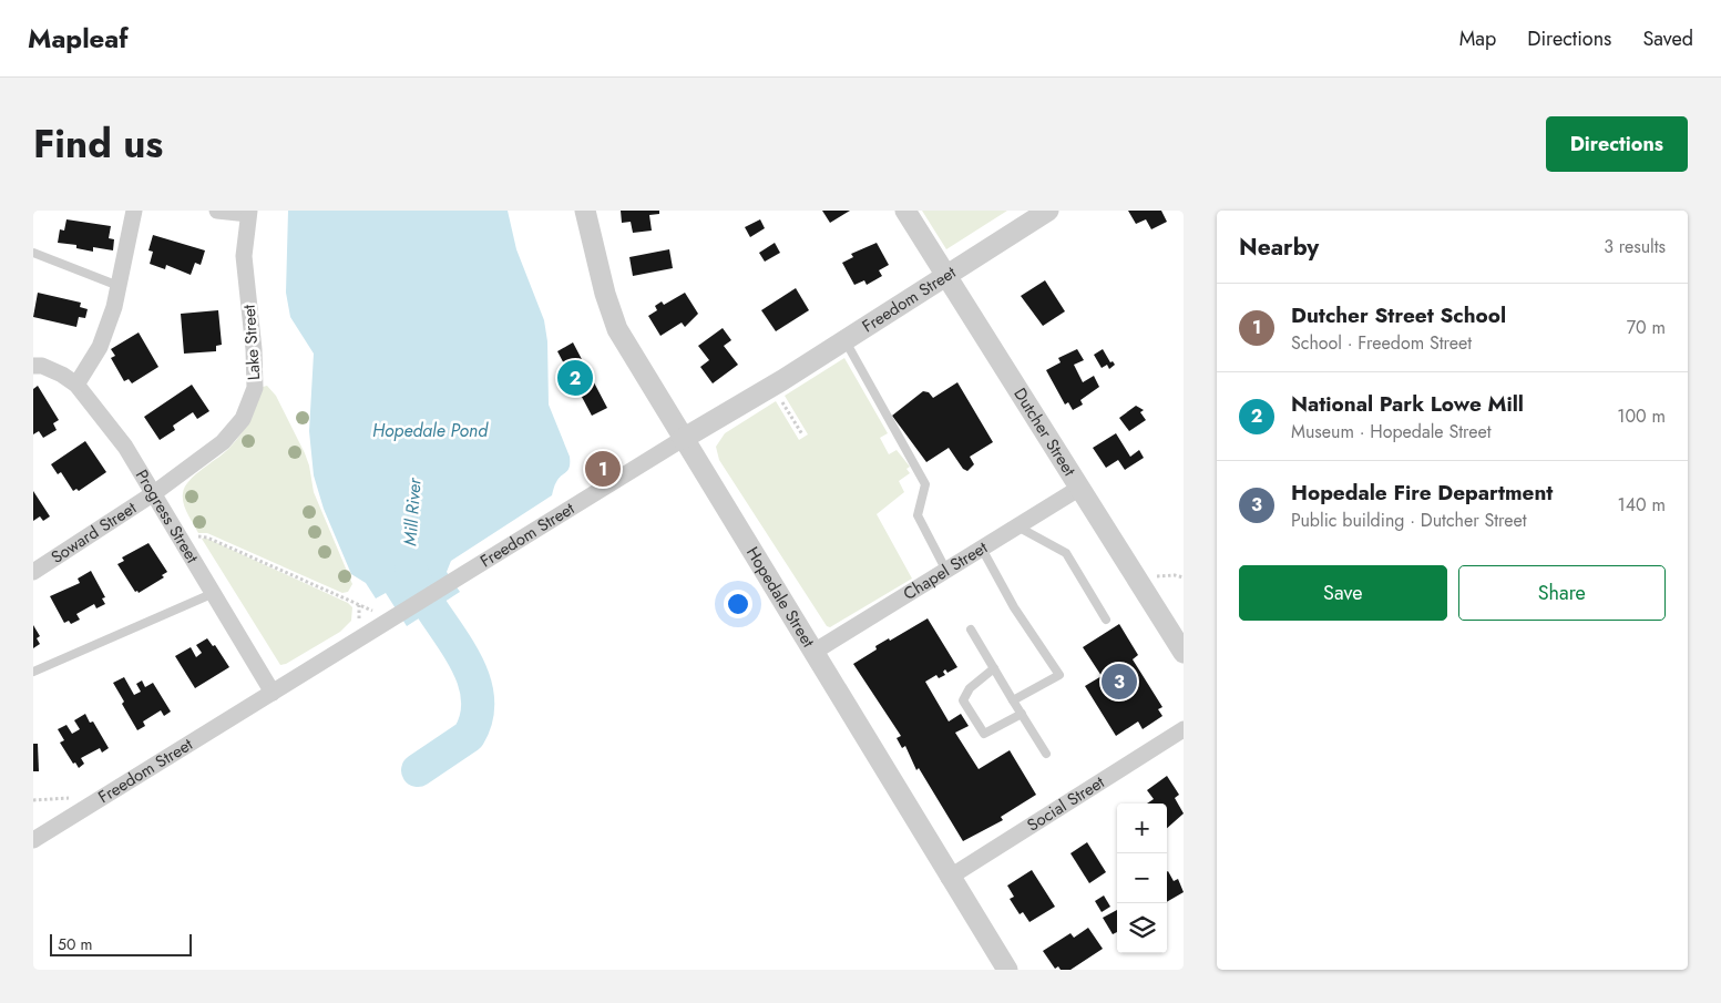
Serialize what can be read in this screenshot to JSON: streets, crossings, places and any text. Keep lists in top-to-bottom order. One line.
{"streets":{"street":["Freedom Street","Lake Street","Dutcher Street","Progress Street","Soward Street","Chapel Street","Hopedale Street","Social Street"]},"crossings":[["Freedom Street","Dutcher Street"],["Freedom Street","Progress Street"],["Freedom Street","Hopedale Street"],["Lake Street","Progress Street"],["Lake Street","Soward Street"],["Dutcher Street","Chapel Street"],["Progress Street","Soward Street"],["Chapel Street","Hopedale Street"],["Hopedale Street","Social Street"]],"water":["Hopedale Pond","Mill River"],"scale_bar":"50 m","page":{"header":"Mapleaf","nav":["Map","Directions","Saved"],"title":"Find us","buttons":["Directions",["Save","Share"]],"heading":["Nearby","3 results"],"list":[{"mark":"1","name":"Dutcher Street School","note":"School · Freedom Street","value":"70 m"},{"mark":"2","name":"National Park Lowe Mill","note":"Museum · Hopedale Street","value":"100 m"},{"mark":"3","name":"Hopedale Fire Department","note":"Public building · Dutcher Street","value":"140 m"}],"pins":["2","1","3"],"map_buttons":["+","−"],"scale":"50 m"}}
